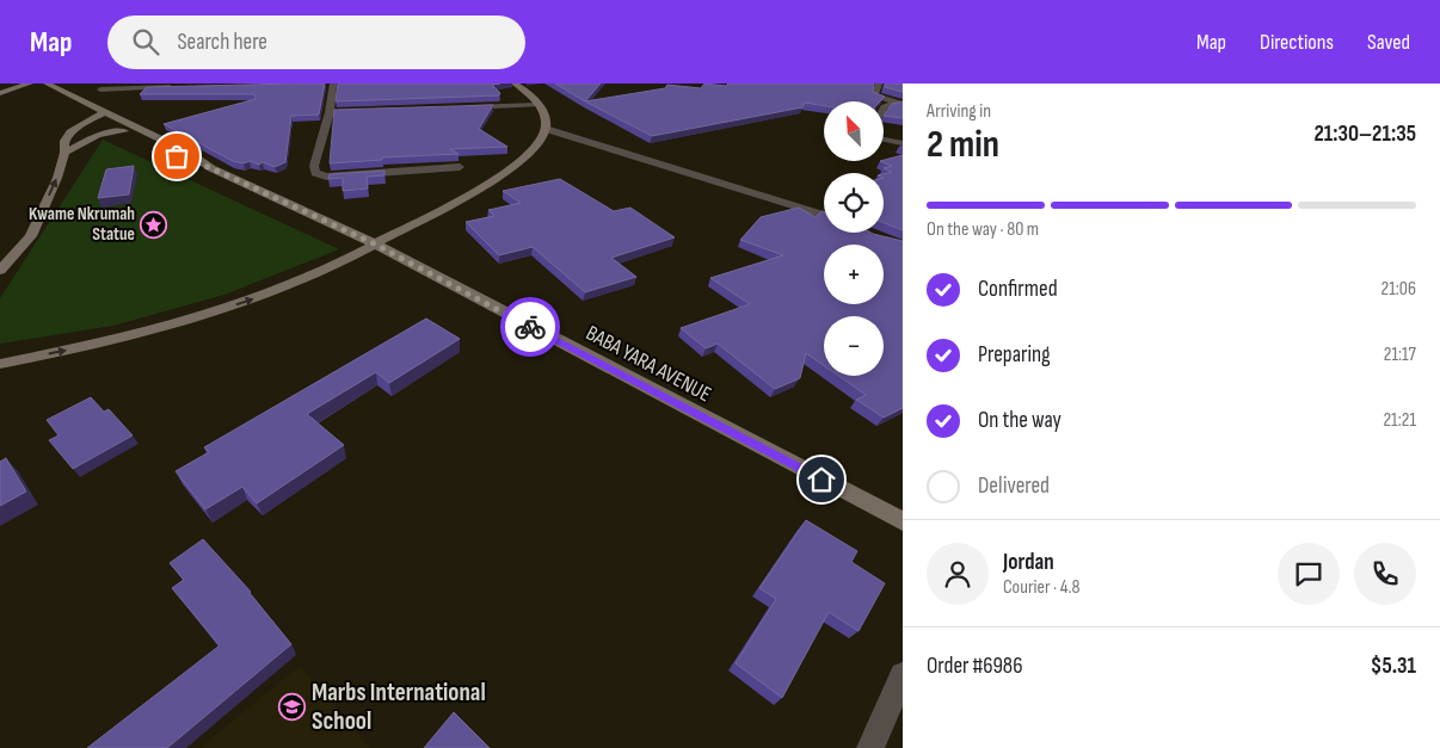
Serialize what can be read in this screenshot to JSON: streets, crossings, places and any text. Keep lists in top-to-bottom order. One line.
{"streets":{"main road":["BABA YARA AVENUE"]},"places":{"place":["Kwame Nkrumah Statue"],"school or university":["Marbs International School"]},"north":"top left","page":{"header":"Map","search":"Search here","nav":["Map","Directions","Saved"],"heading":["2 min","Arriving in","21:30–21:35"],"panel":["Jordan","Courier · 4.8","Order #6986","$5.31"],"map_buttons":["+","−"],"bar":"On the way · 80 m","list":[["Confirmed","21:06"],["Preparing","21:17"],["On the way","21:21"],"Delivered"]}}
